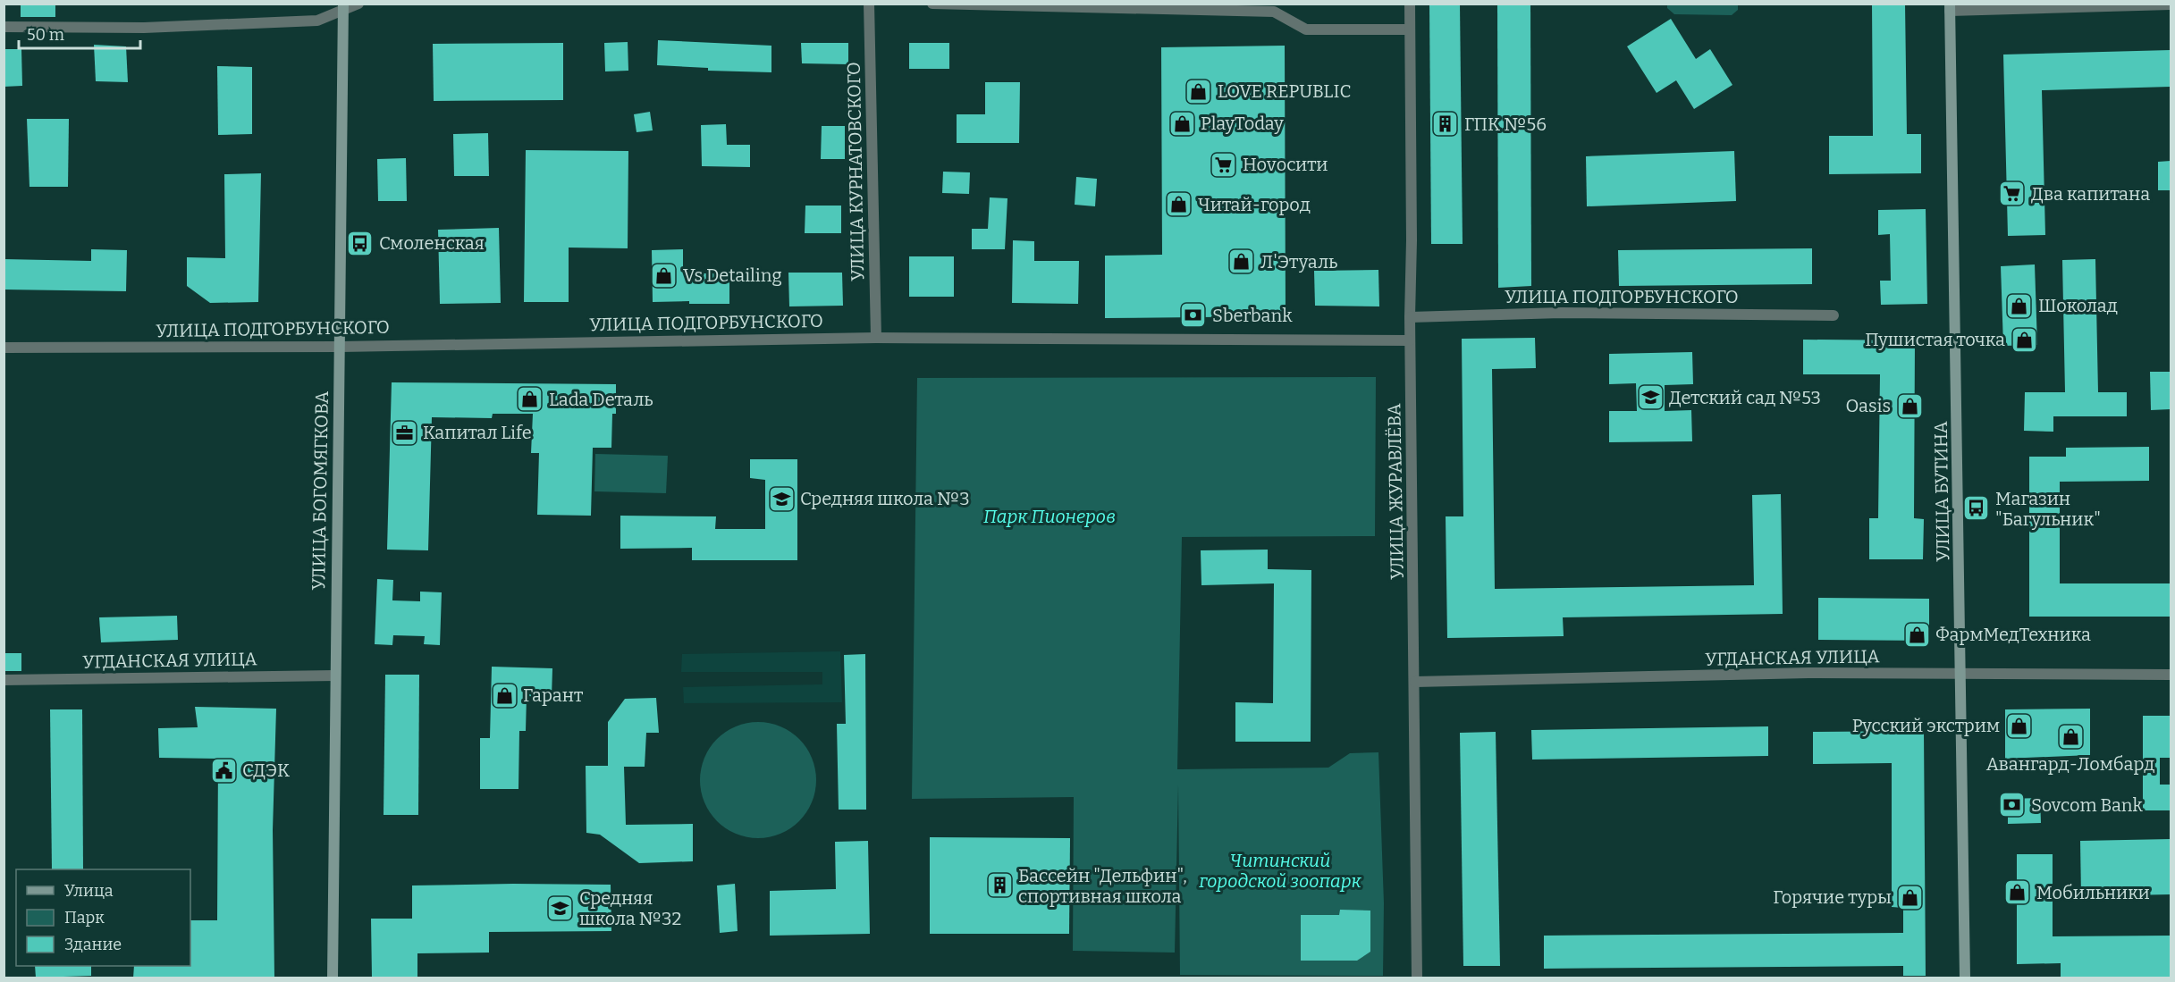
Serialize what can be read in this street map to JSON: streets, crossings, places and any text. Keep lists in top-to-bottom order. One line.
{"streets":{"main road":["УЛИЦА БОГОМЯГКОВА","УЛИЦА БУТИНА"],"street":["УЛИЦА КУРНАТОВСКОГО","УЛИЦА ПОДГОРБУНСКОГО","УЛИЦА ЖУРАВЛЁВА","УГДАНСКАЯ УЛИЦА"]},"crossings":[["УЛИЦА КУРНАТОВСКОГО","УЛИЦА ПОДГОРБУНСКОГО"],["УЛИЦА ПОДГОРБУНСКОГО","УЛИЦА БОГОМЯГКОВА"],["УЛИЦА ПОДГОРБУНСКОГО","УЛИЦА ЖУРАВЛЁВА"],["УЛИЦА БОГОМЯГКОВА","УГДАНСКАЯ УЛИЦА"],["УЛИЦА ЖУРАВЛЁВА","УГДАНСКАЯ УЛИЦА"],["УЛИЦА БУТИНА","УГДАНСКАЯ УЛИЦА"]],"parks":["Парк Пионеров","Читинский городской зоопарк"],"places":{"shop":["LOVE REPUBLIC","PlayToday","Читай-город","Л'Этуаль","Vs Detailing","Шоколад","Пушистая точка","Lada Dеталь","Oasis","ФармМедТехника","Гарант","Русский экстрим","Авангард-Ломбард","Мобильники","Горячие туры"],"building":["ГПК №56","Бассейн \"Дельфин\", спортивная школа"],"supermarket":["Ноvосити","Два капитана"],"bus stop":["Смоленская","Магазин \"Багульник\""],"bank":["Sberbank","Sovcom Bank"],"school or university":["Детский сад №53","Средняя школа №3","Средняя школа №32"],"office":["Капитал Life"],"public building":["СДЭК"]},"legend":["Улица","Парк","Здание"],"scale_bar":"50 m"}
